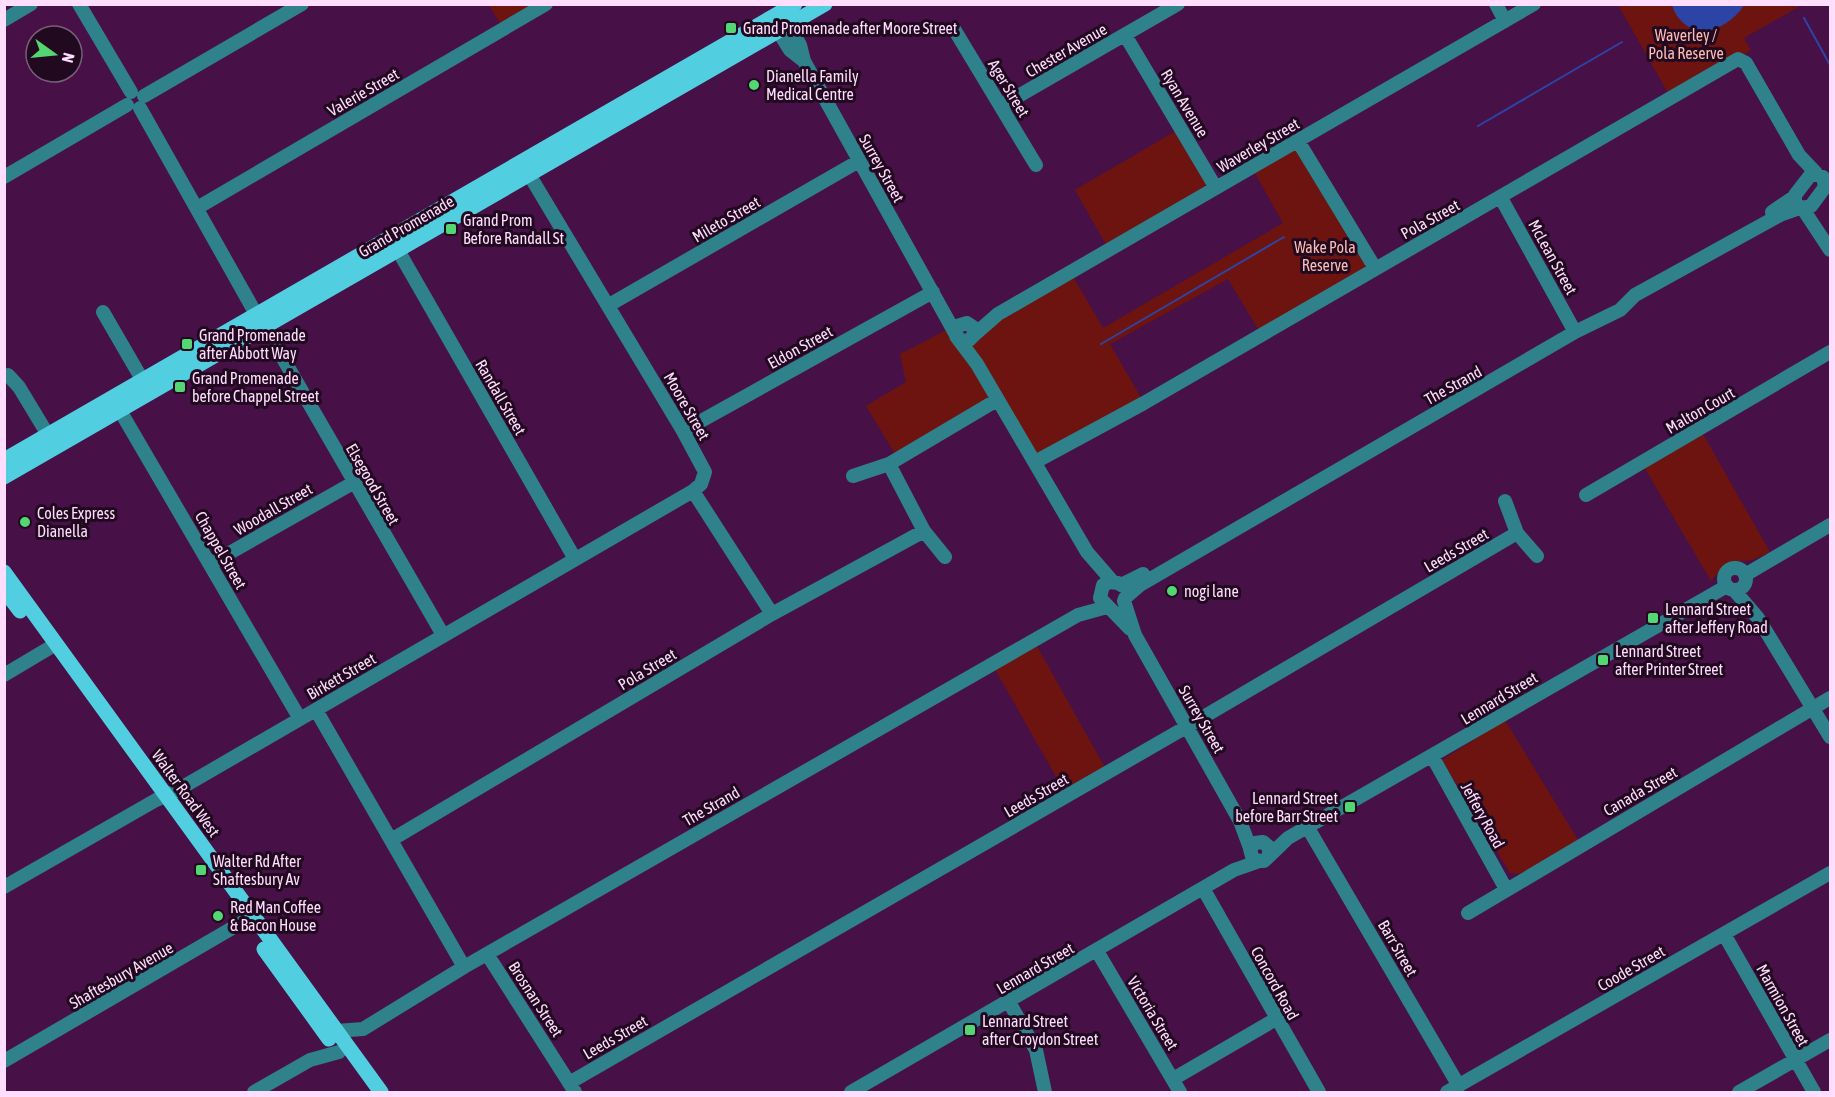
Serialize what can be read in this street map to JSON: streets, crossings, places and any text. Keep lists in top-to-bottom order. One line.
{"streets":{"main road":["Grand Promenade","Walter Road West"],"street":["Chester Avenue","Ager Street","Valerie Street","Ryan Avenue","Waverley Street","Surrey Street","Mileto Street","Pola Street","McLean Street","Eldon Street","The Strand","Randall Street","Moore Street","Malton Court","Elsegood Street","Woodall Street","Chappel Street","Leeds Street","Birkett Street","Lennard Street","Canada Street","Jeffery Road","Barr Street","Coode Street","Shaftesbury Avenue","Concord Road","Brosnan Street","Marmion Street","Victoria Street"]},"crossings":[["Chester Avenue","Ager Street"],["Chester Avenue","Ryan Avenue"],["Ryan Avenue","Waverley Street"],["Waverley Street","Surrey Street"],["Surrey Street","Mileto Street"],["Surrey Street","Pola Street"],["Surrey Street","Grand Promenade"],["Surrey Street","Eldon Street"],["Surrey Street","The Strand"],["Surrey Street","Leeds Street"],["Surrey Street","Lennard Street"],["Mileto Street","Moore Street"],["Pola Street","McLean Street"],["Grand Promenade","Randall Street"],["Grand Promenade","Moore Street"],["Grand Promenade","Chappel Street"],["McLean Street","The Strand"],["Eldon Street","Moore Street"],["The Strand","Walter Road West"],["The Strand","Brosnan Street"],["Randall Street","Birkett Street"],["Moore Street","Birkett Street"],["Elsegood Street","Woodall Street"],["Elsegood Street","Birkett Street"],["Woodall Street","Chappel Street"],["Chappel Street","Birkett Street"],["Leeds Street","Brosnan Street"],["Birkett Street","Walter Road West"],["Lennard Street","Jeffery Road"],["Lennard Street","Barr Street"],["Lennard Street","Concord Road"],["Lennard Street","Victoria Street"],["Canada Street","Jeffery Road"],["Walter Road West","Shaftesbury Avenue"],["Barr Street","Coode Street"],["Coode Street","Marmion Street"]],"parks":["Waverley / Pola Reserve","Wake Pola Reserve"],"places":{"transit":["Grand Promenade after Moore Street","Grand Prom Before Randall St","Grand Promenade after Abbott Way","Grand Promenade before Chappel Street","Lennard Street after Jeffery Road","Lennard Street after Printer Street","Lennard Street before Barr Street","Walter Rd After Shaftesbury Av","Lennard Street after Croydon Street"],"other":["Dianella Family Medical Centre","Coles Express Dianella","nogi lane","Red Man Coffee & Bacon House"]},"north":"right"}
